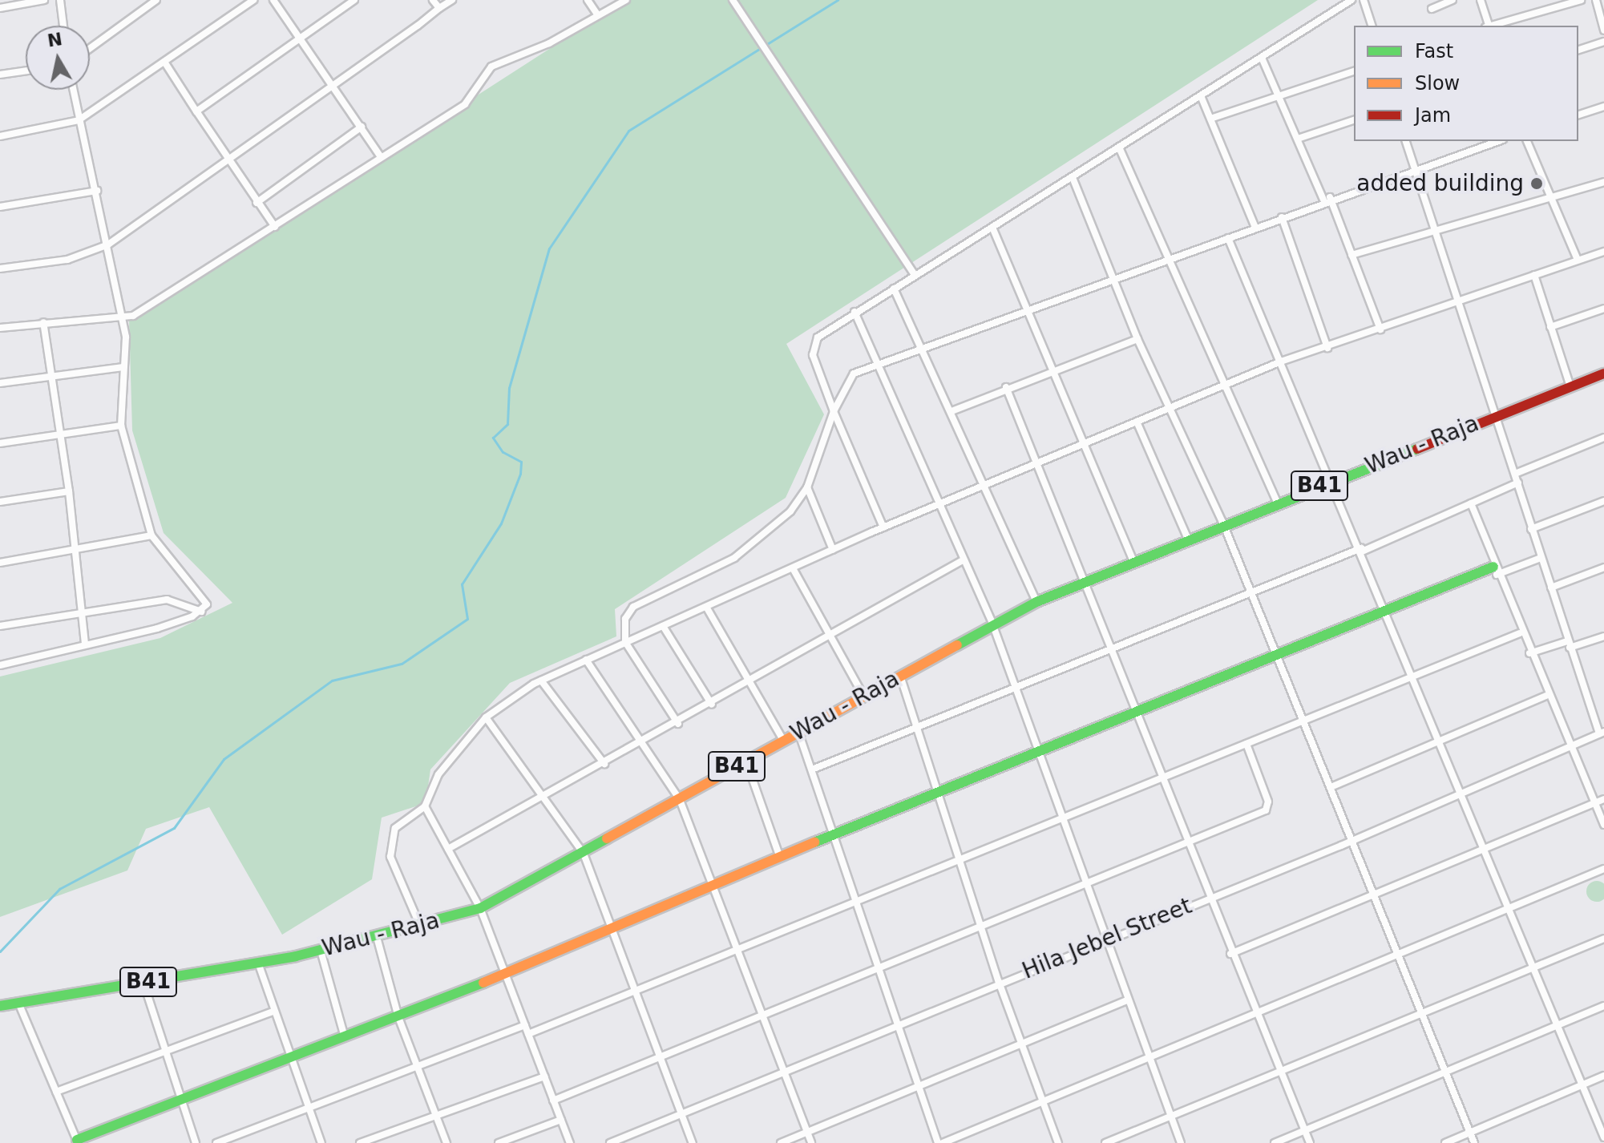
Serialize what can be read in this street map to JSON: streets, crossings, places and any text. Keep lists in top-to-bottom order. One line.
{"streets":{"main road":["Wau - Raja","B41"],"street":["Hila Jebel Street"]},"places":["added building"],"legend":["Fast","Slow","Jam"],"north":"top"}
